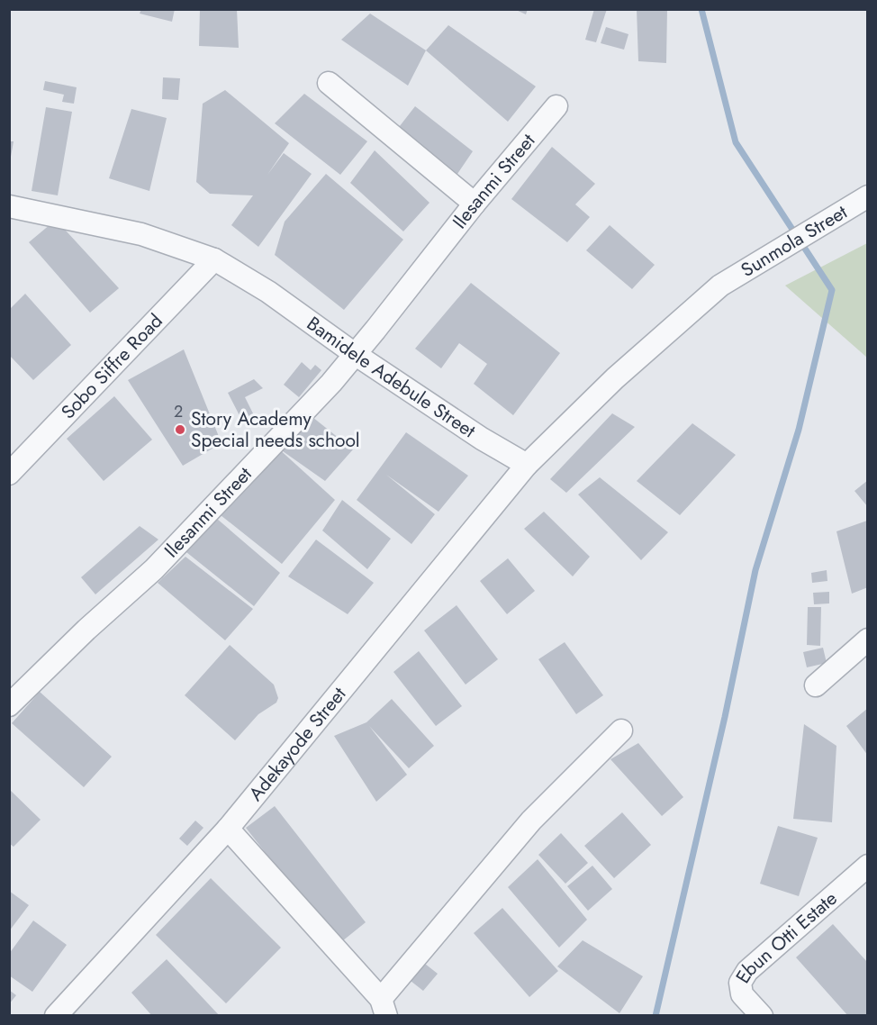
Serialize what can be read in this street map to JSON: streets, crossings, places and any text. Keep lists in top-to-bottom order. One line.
{"streets":{"street":["Ilesanmi Street","Sunmola Street","Sobo Siffre Road","Bamidele Adebule Street","Adekayode Street","Ebun Otti Estate"]},"crossings":[["Ilesanmi Street","Bamidele Adebule Street"],["Sunmola Street","Bamidele Adebule Street"],["Sunmola Street","Adekayode Street"],["Sobo Siffre Road","Bamidele Adebule Street"],["Bamidele Adebule Street","Adekayode Street"]],"places":["Story Academy Special needs school"],"house_numbers":["2"]}
